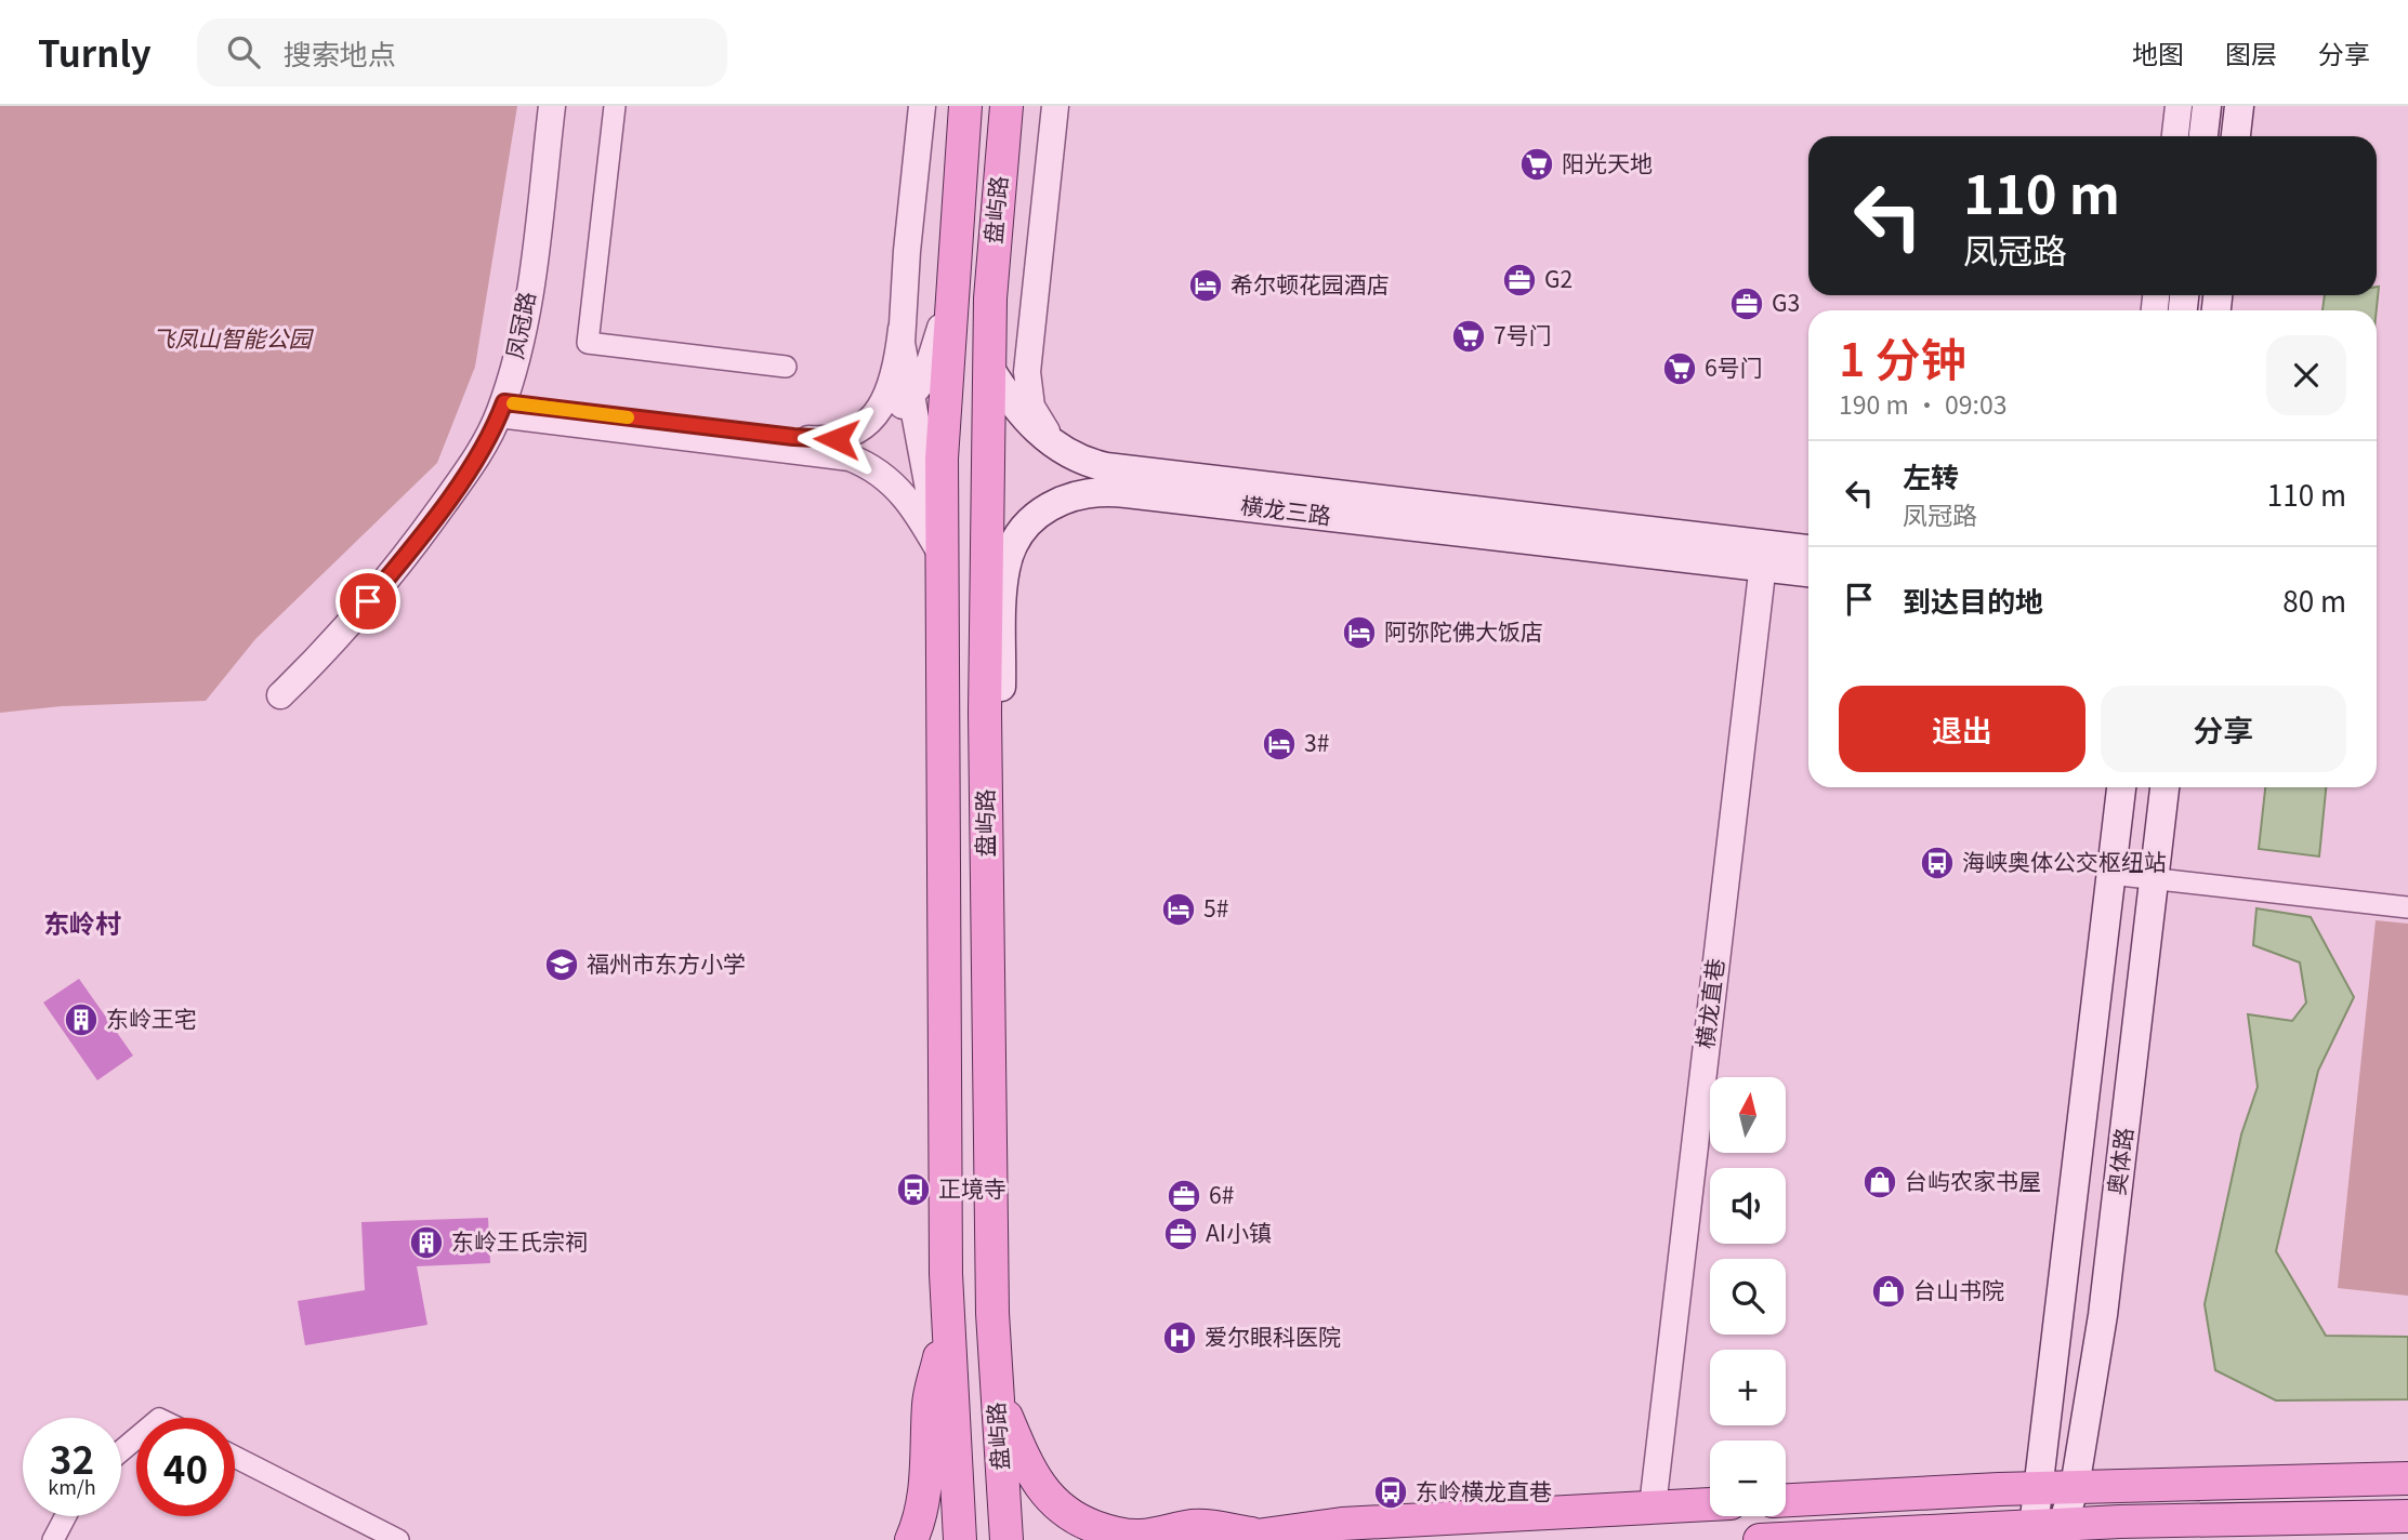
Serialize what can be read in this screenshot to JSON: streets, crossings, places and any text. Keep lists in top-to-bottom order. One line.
{"streets":{"main road":["盘屿路","横龙三路","奥体路"],"street":["凤冠路","横龙直巷"]},"crossings":[["盘屿路","横龙三路"],["横龙三路","横龙直巷"]],"districts":["东岭村"],"parks":["飞凤山智能公园"],"places":{"supermarket":["阳光天地","7号门","6号门"],"office":["G2","G3","6#","AI小镇"],"hotel":["希尔顿花园酒店","阿弥陀佛大饭店","3#","5#"],"bus stop":["海峡奥体公交枢纽站","正境寺","东岭横龙直巷"],"school or university":["福州市东方小学"],"building":["东岭王宅","东岭王氏宗祠"],"shop":["台屿农家书屋","台山书院"],"hospital":["爱尔眼科医院"]},"north":"top","page":{"header":"Turnly","search":"搜索地点","nav":["地图","图层","分享"],"turn":["110 m","凤冠路"],"heading":["1 分钟","190 m · 09:03"],"list":[{"name":"左转","note":"凤冠路","value":"110 m"},{"name":"到达目的地","value":"80 m"}],"buttons":["退出","分享"],"map_buttons":["+","−"],"speed":"32 km/h","limit":"40"}}
